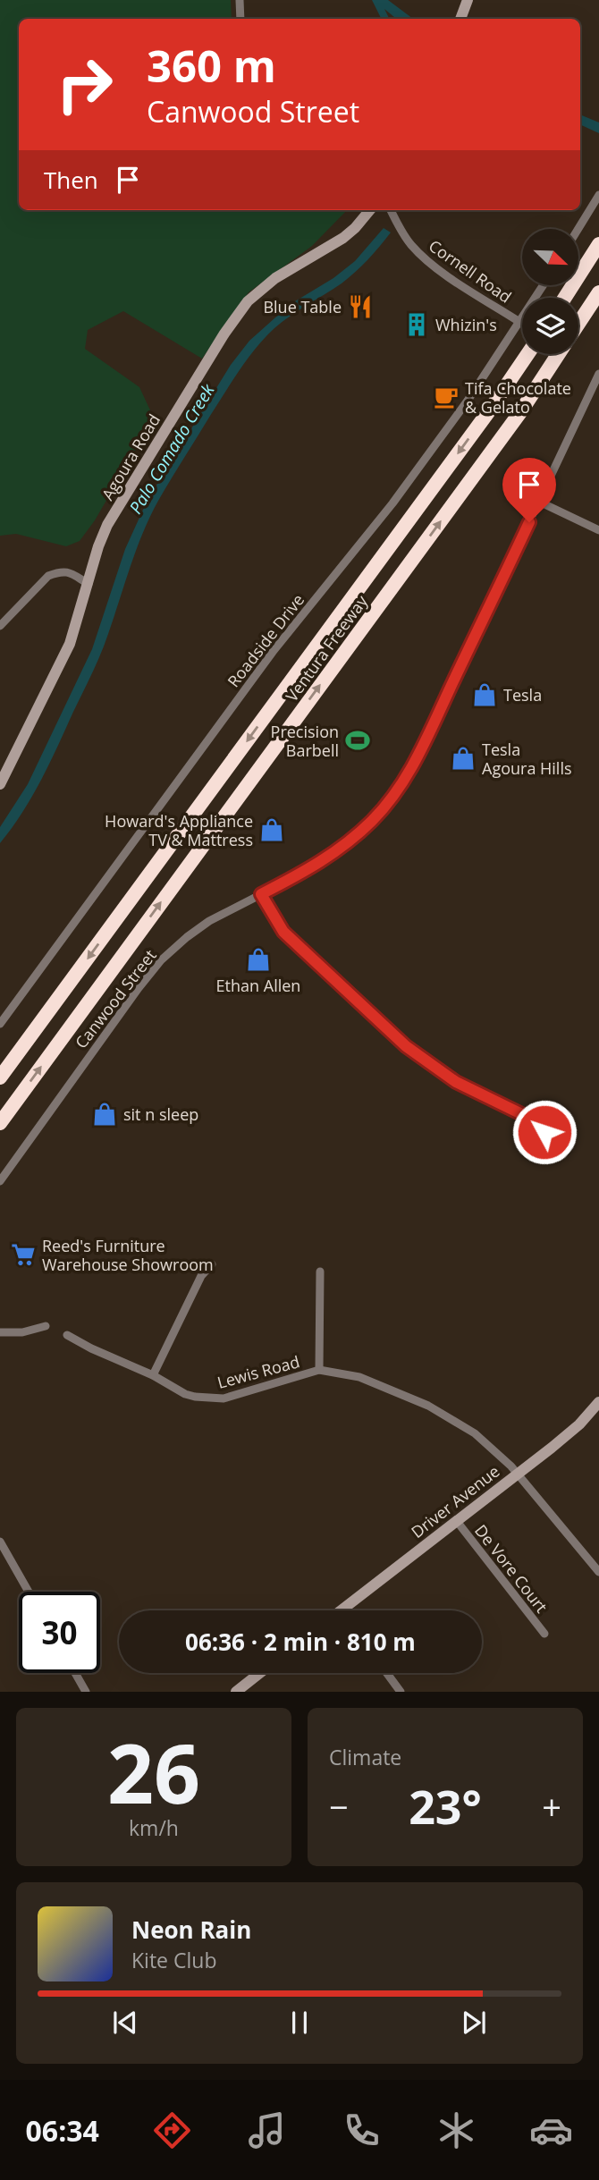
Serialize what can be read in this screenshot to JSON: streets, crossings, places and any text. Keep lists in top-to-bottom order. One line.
{"streets":{"highway":["Ventura Freeway"],"main road":["Agoura Road","Driver Avenue"],"street":["Cornell Road","Roadside Drive","Canwood Street","Lewis Road","De Vore Court"]},"crossings":[["Cornell Road","Roadside Drive"],["Lewis Road","Driver Avenue"],["Driver Avenue","De Vore Court"]],"water":["Palo Comado Creek"],"places":{"restaurant":["Blue Table"],"building":["Whizin's"],"cafe":["Tifa Chocolate & Gelato"],"shop":["Tesla","Tesla Agoura Hills","Howard's Appliance TV & Mattress","Ethan Allen","sit n sleep"],"sports":["Precision Barbell"],"supermarket":["Reed's Furniture Warehouse Showroom"]},"north":"bottom right","page":{"turn":["360 m","Canwood Street"],"then":"Then","limit":"30","trip":"06:36 · 2 min · 810 m","tile":[["26","km/h"],"Climate"],"heat":["−","23°","+"],"song":["Neon Rain","Kite Club"],"tabs":"06:34"}}
